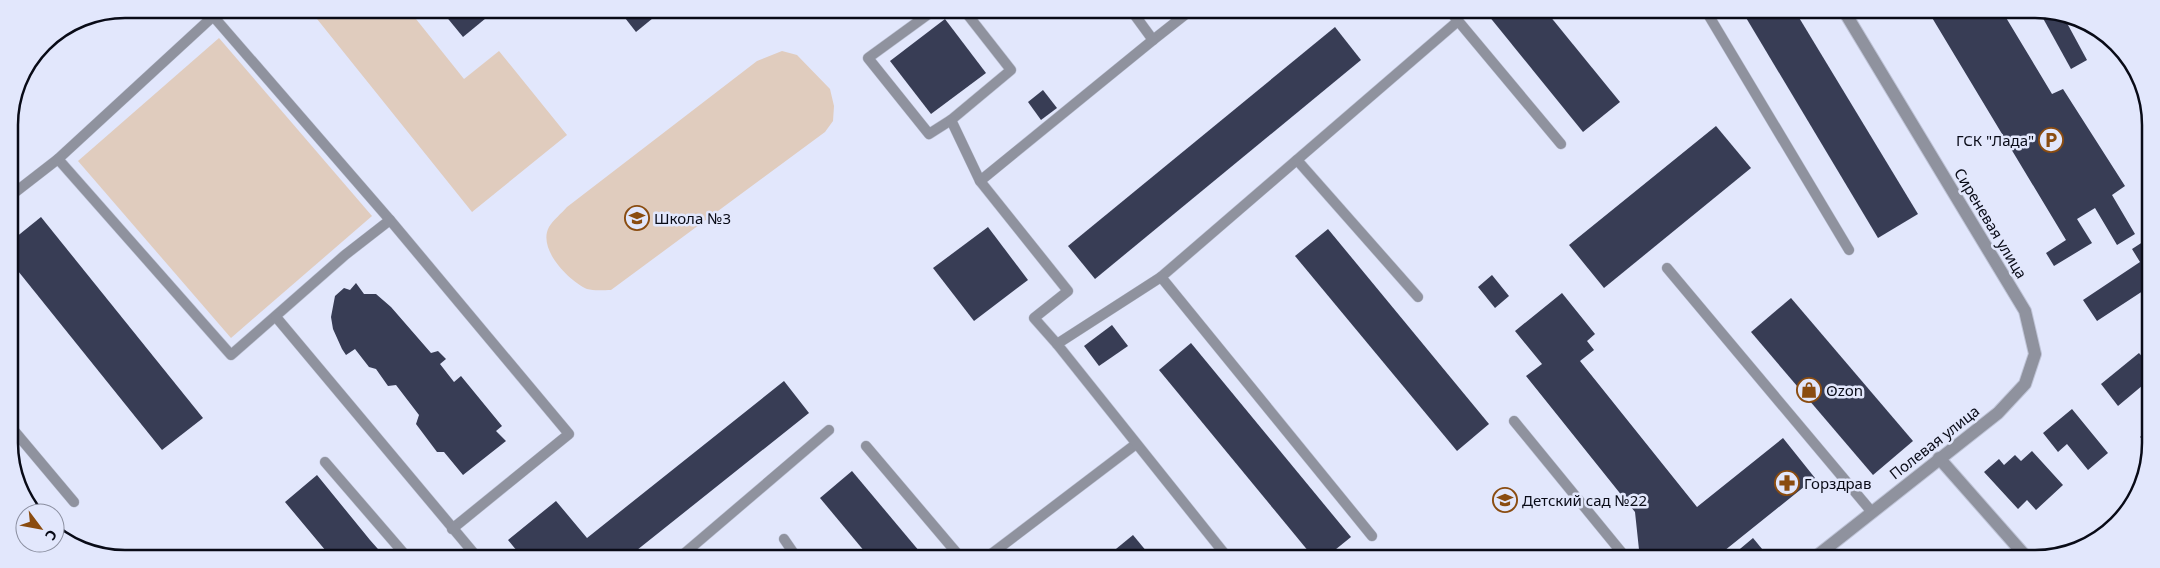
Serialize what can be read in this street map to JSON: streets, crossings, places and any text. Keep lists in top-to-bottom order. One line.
{"streets":{"street":["Сиреневая улица","Полевая улица"]},"crossings":[["Сиреневая улица","Полевая улица"]],"places":{"parking":["ГСК \"Лада\""],"school or university":["Школа №3","Детский сад №22"],"shop":["Ozon"],"pharmacy":["Горздрав"]},"north":"bottom right"}
